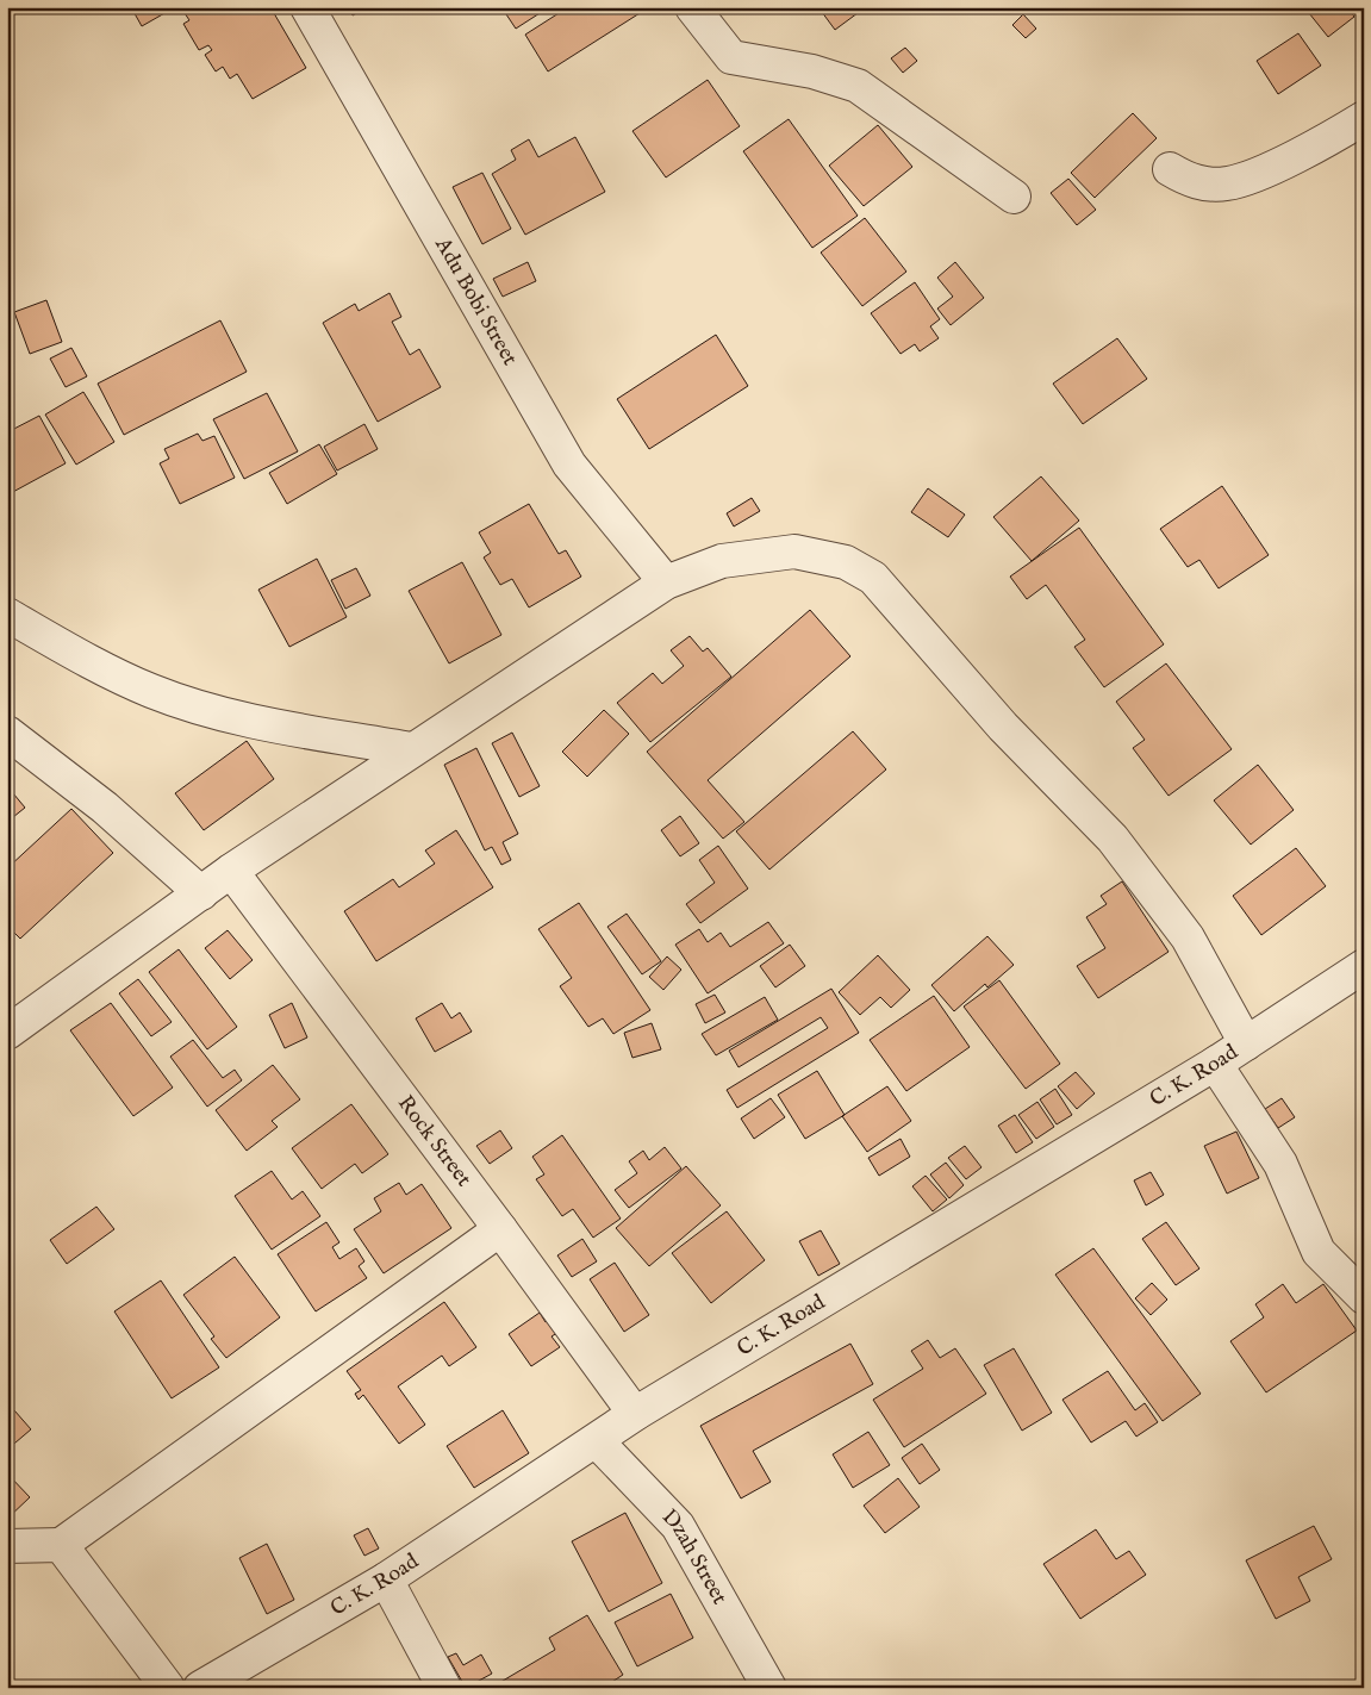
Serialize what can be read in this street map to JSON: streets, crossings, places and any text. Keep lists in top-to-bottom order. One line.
{"streets":{"street":["Adu Bobi Street","C. K. Road","Rock Street","Dzah Street"]},"crossings":[["C. K. Road","Rock Street"],["C. K. Road","Dzah Street"]]}
